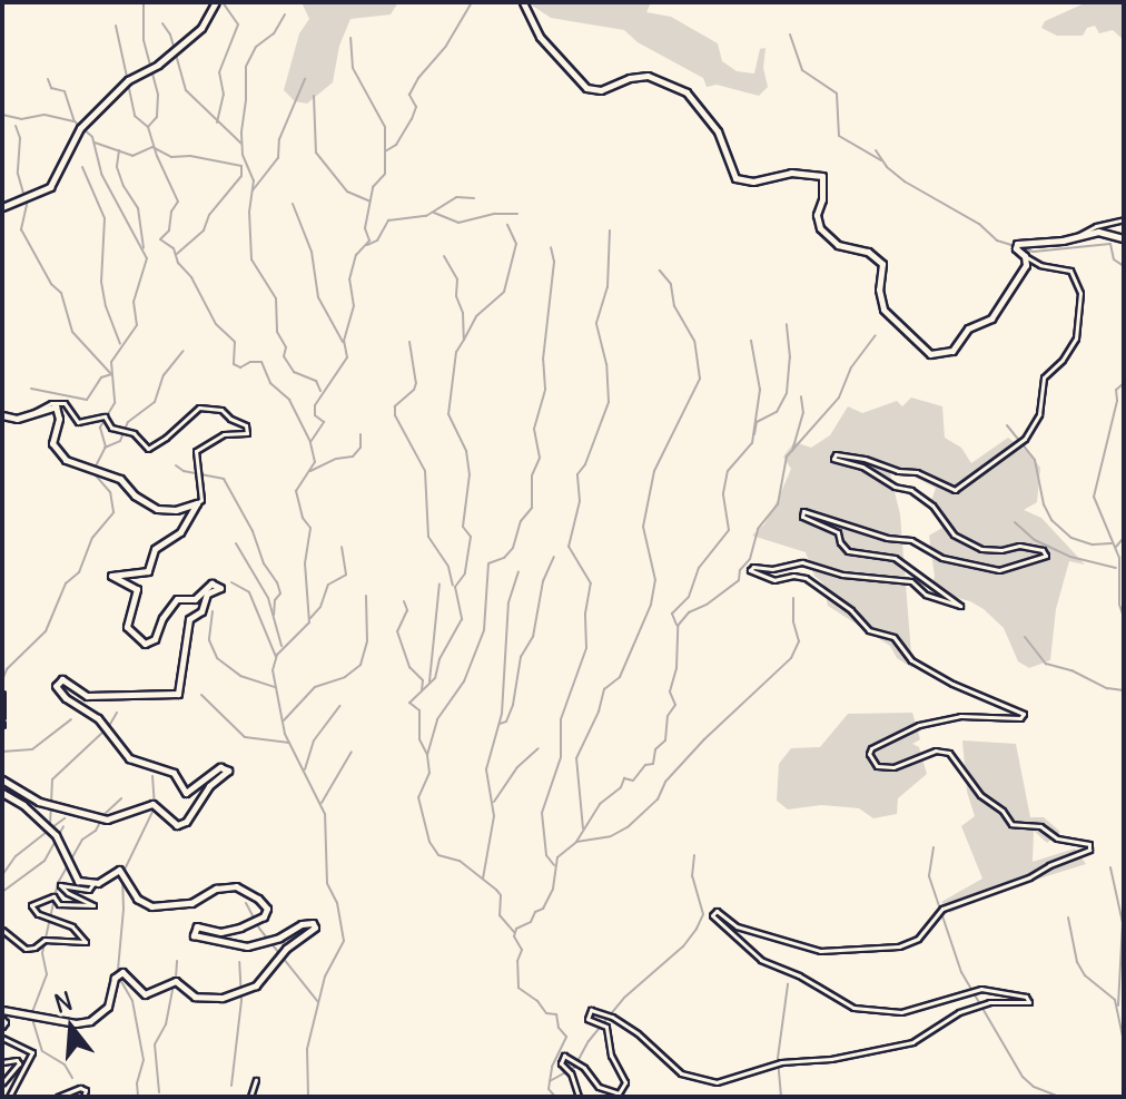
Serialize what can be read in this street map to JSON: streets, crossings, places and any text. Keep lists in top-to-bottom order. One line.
{"north":"top"}
